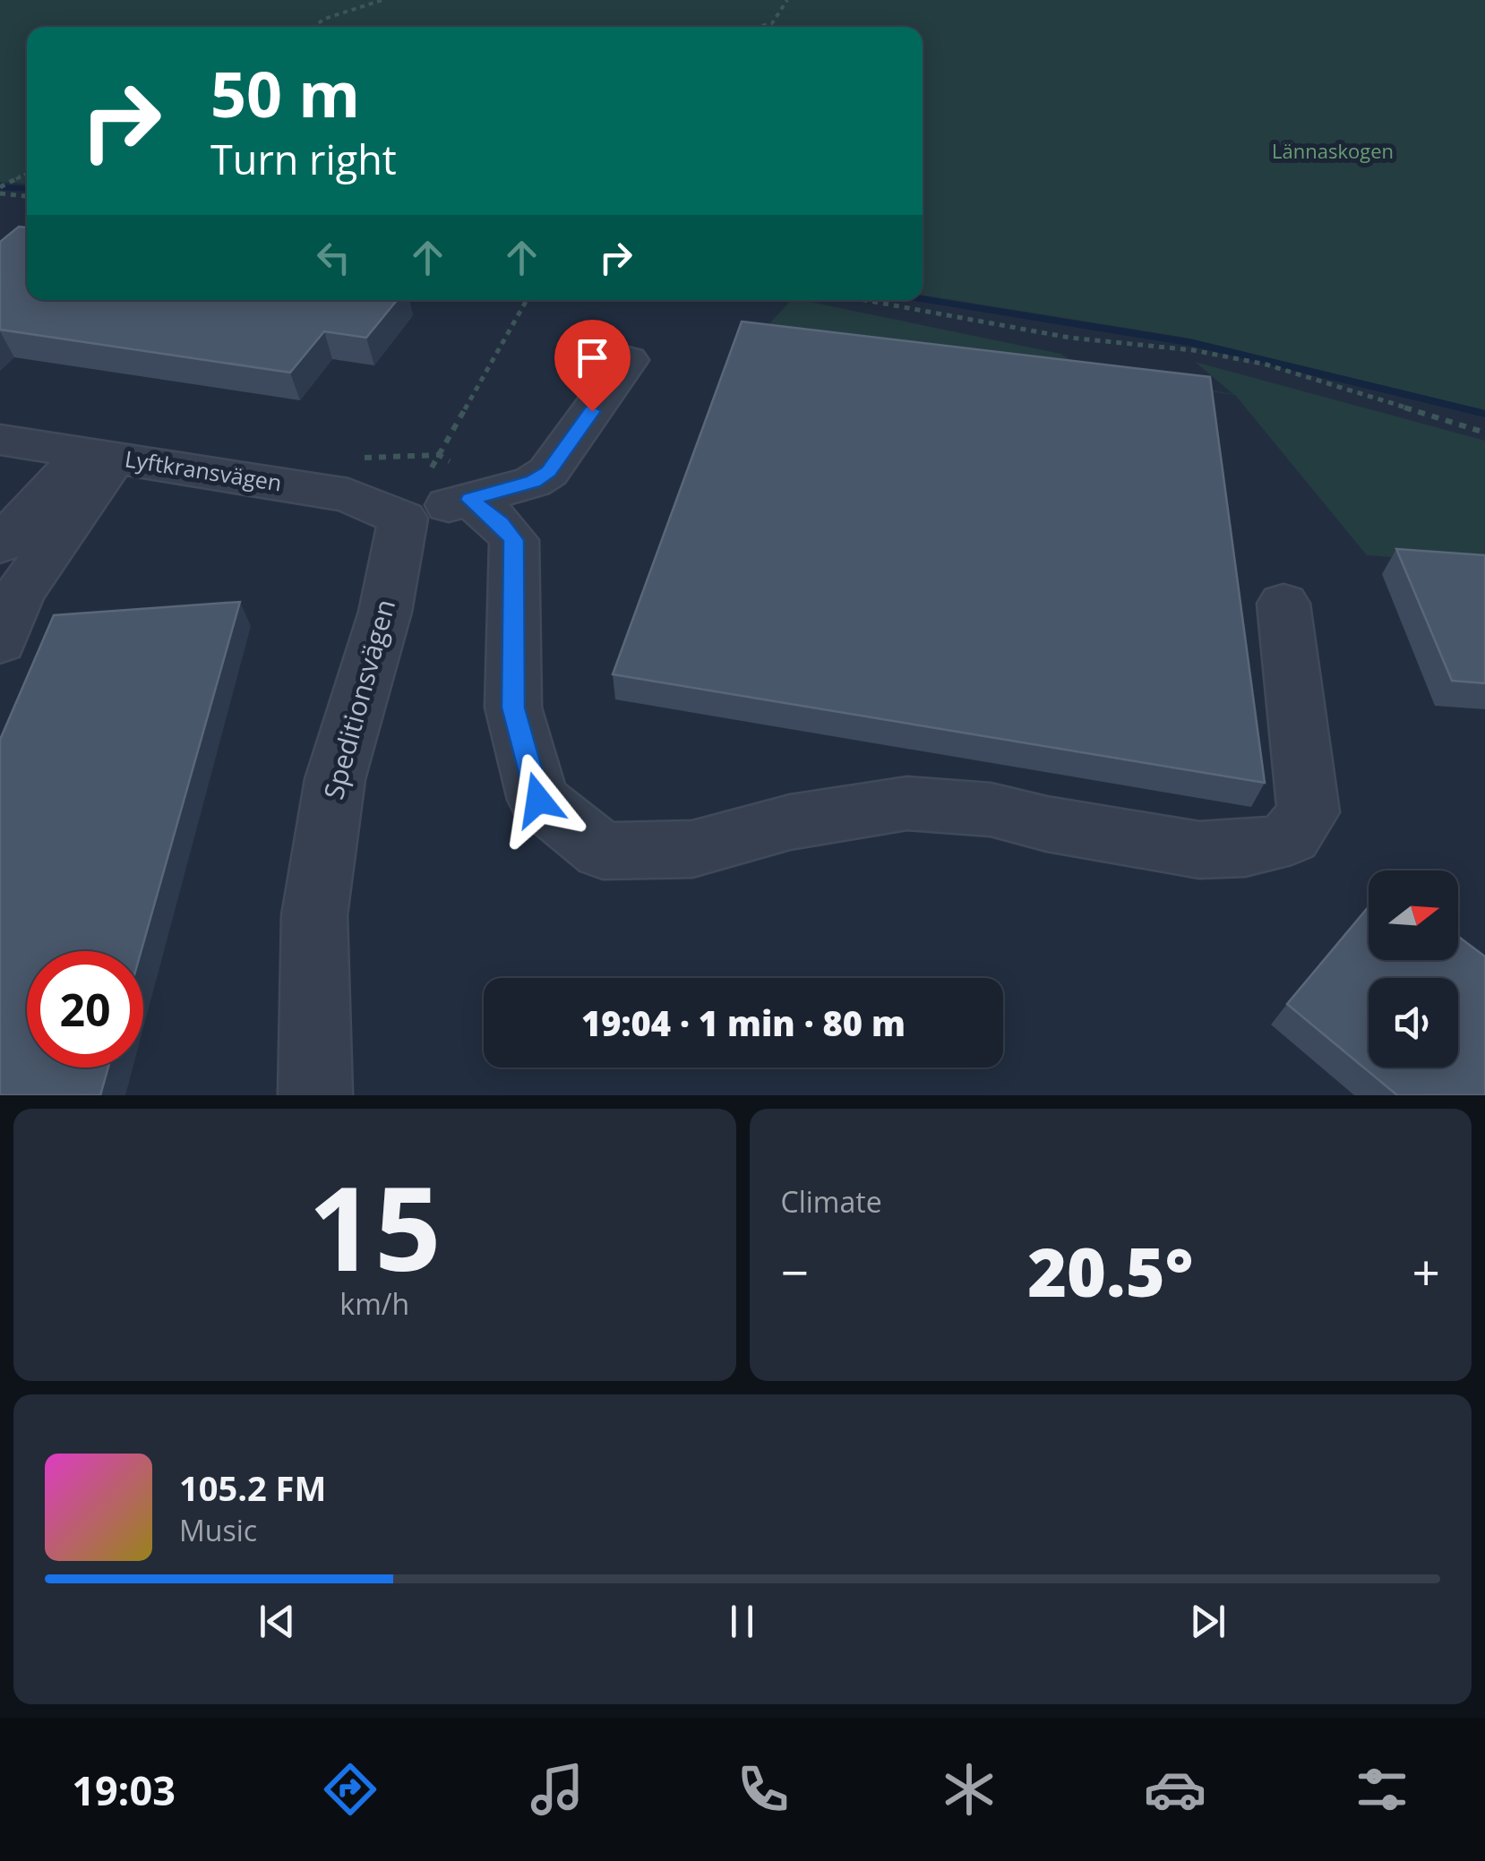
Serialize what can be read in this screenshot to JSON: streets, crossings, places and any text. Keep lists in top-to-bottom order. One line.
{"streets":{"street":["Lyftkransvägen","Speditionsvägen"]},"crossings":[["Lyftkransvägen","Speditionsvägen"]],"parks":["Lännaskogen"],"north":"right","page":{"turn":["50 m","Turn right"],"limit":"20","trip":"19:04 · 1 min · 80 m","tile":[["15","km/h"],"Climate"],"heat":["−","20.5°","+"],"song":["105.2 FM","Music"],"tabs":"19:03"}}
